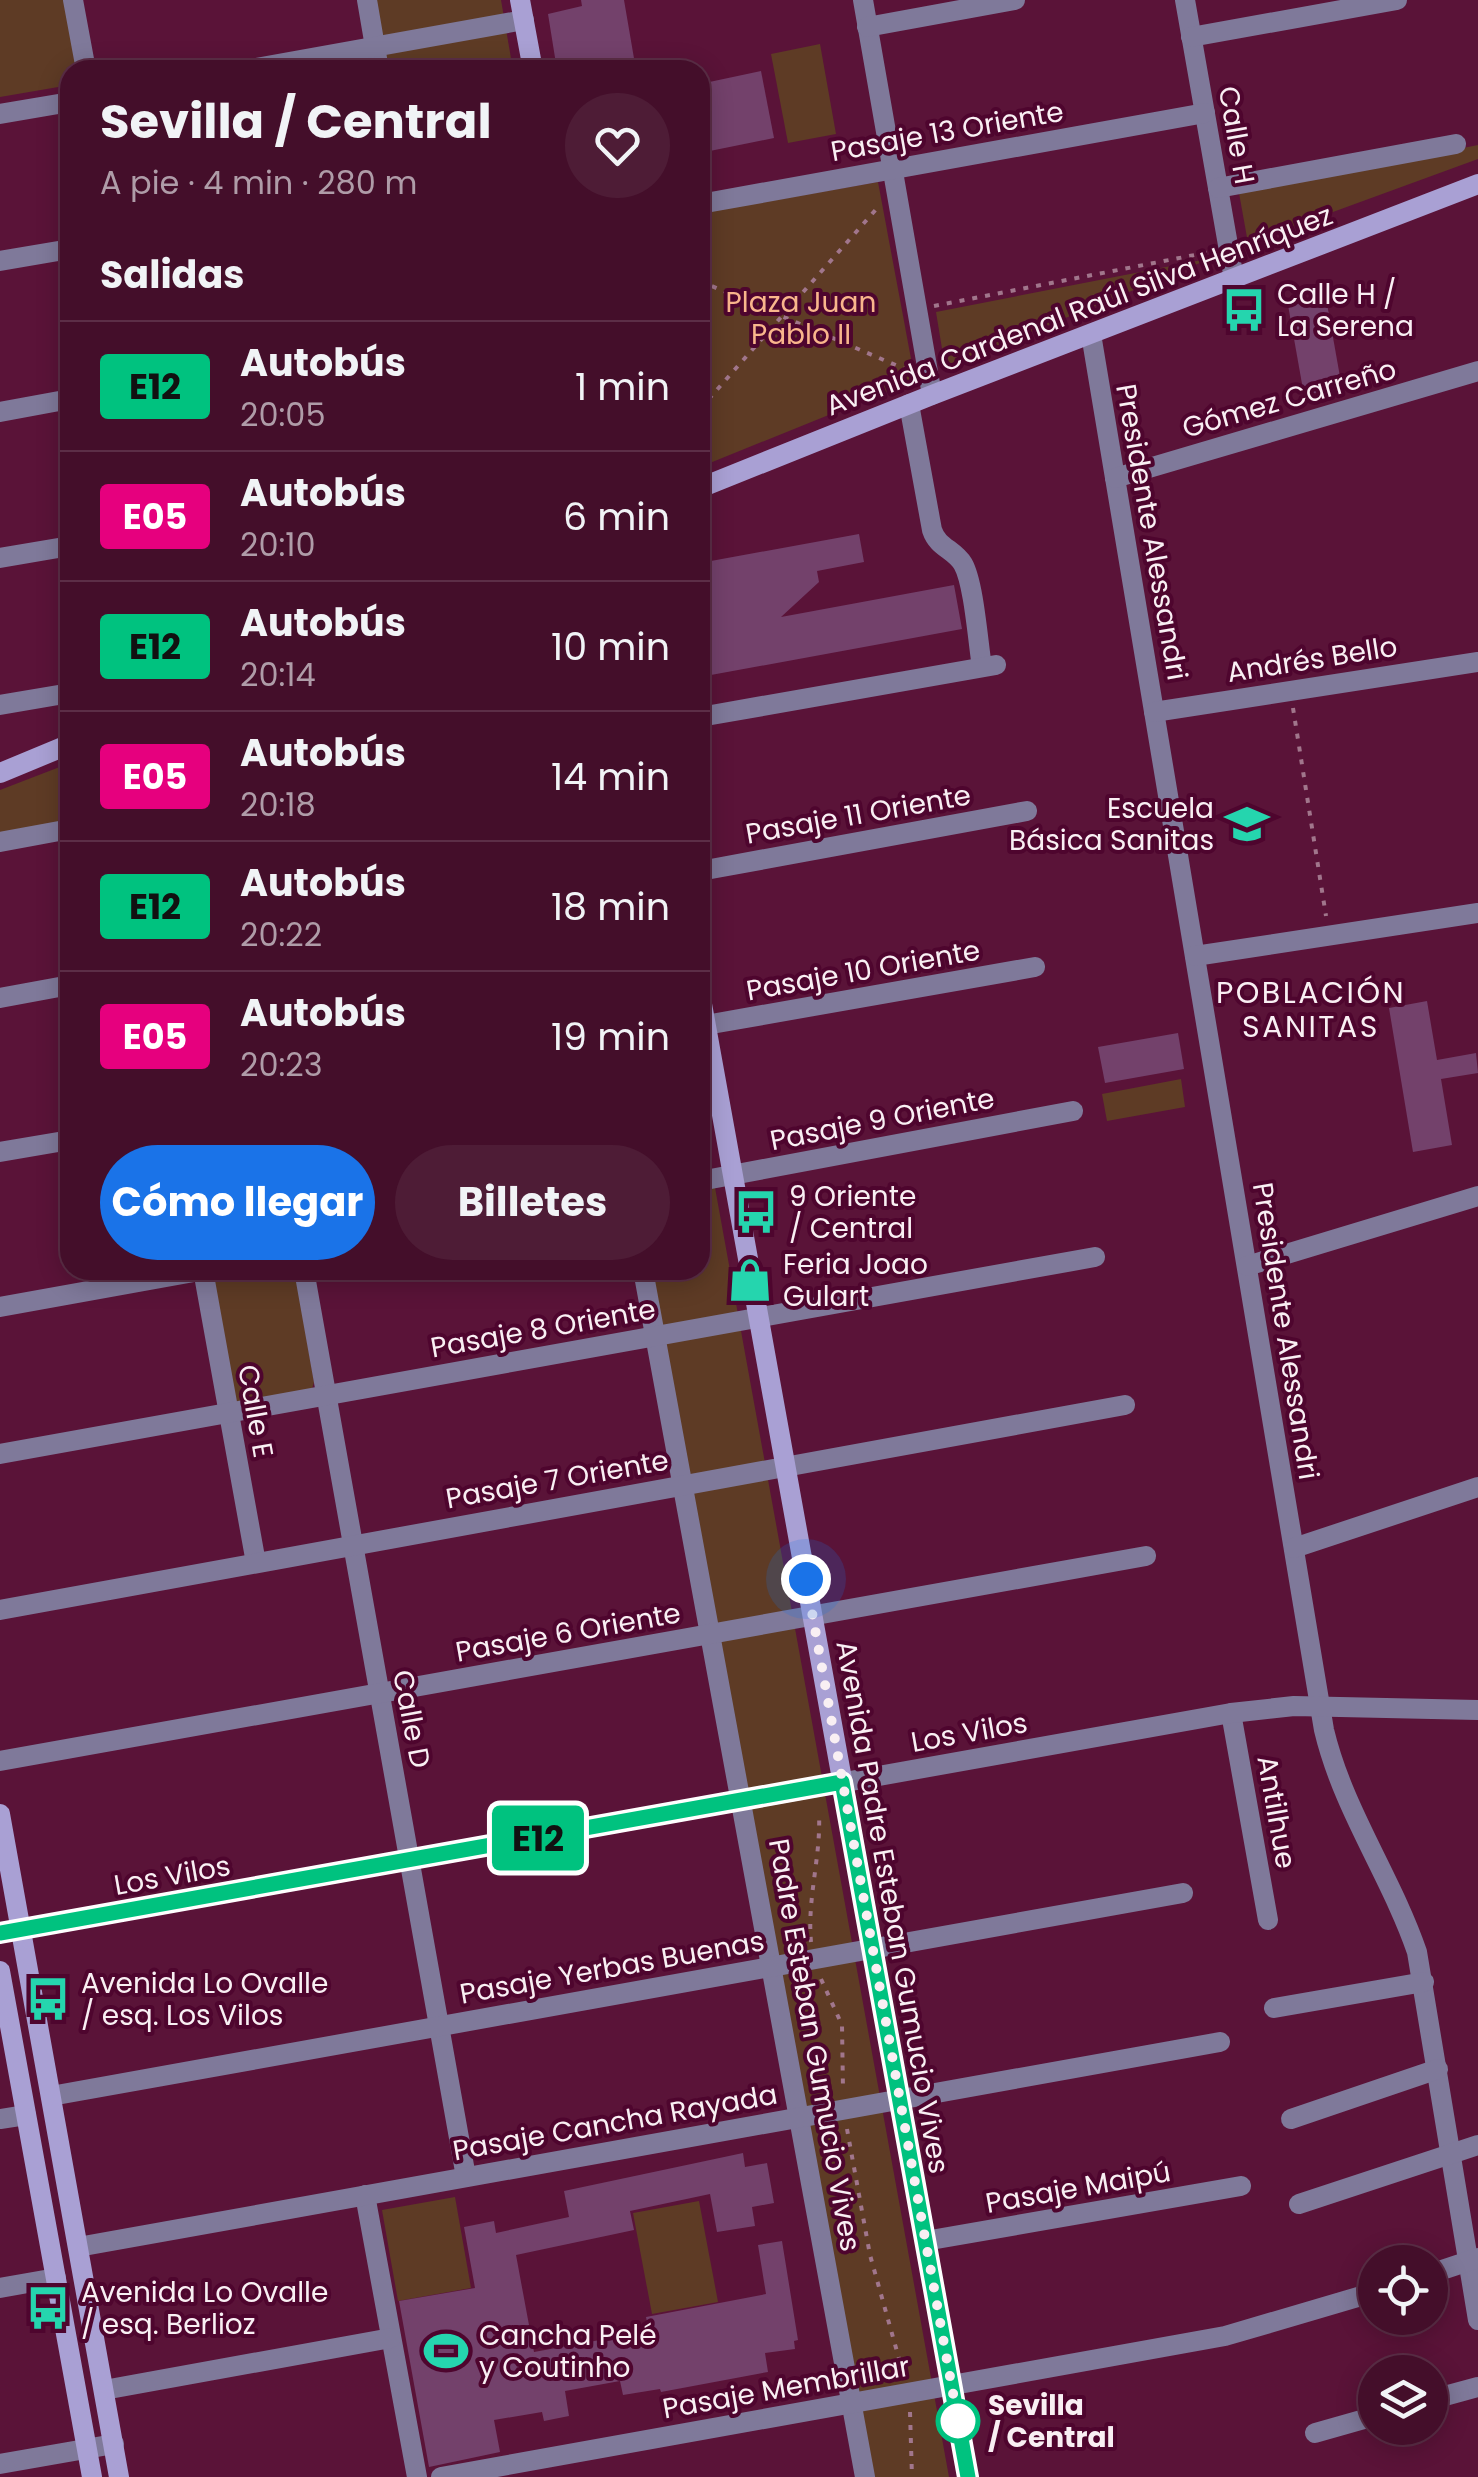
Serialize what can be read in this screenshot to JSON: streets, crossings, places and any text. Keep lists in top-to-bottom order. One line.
{"streets":{"main road":["Avenida Cardenal Raúl Silva Henríquez","Avenida Padre Esteban Gumucio Vives"],"street":["Pasaje 13 Oriente","Calle H","Gómez Carreño","Presidente Alessandri","Andrés Bello","Pasaje 11 Oriente","Pasaje 10 Oriente","Pasaje 9 Oriente","Pasaje 8 Oriente","Calle E","Pasaje 7 Oriente","Pasaje 6 Oriente","Calle D","Los Vilos","Antilhue","Pasaje Yerbas Buenas","Padre Esteban Gumucio Vives","Pasaje Cancha Rayada","Pasaje Maipú","Pasaje Membrillar"]},"crossings":[["Pasaje 13 Oriente","Calle H"],["Calle H","Avenida Cardenal Raúl Silva Henríquez"],["Avenida Cardenal Raúl Silva Henríquez","Presidente Alessandri"],["Gómez Carreño","Presidente Alessandri"],["Presidente Alessandri","Andrés Bello"],["Presidente Alessandri","Los Vilos"],["Pasaje 9 Oriente","Avenida Padre Esteban Gumucio Vives"],["Pasaje 8 Oriente","Calle E"],["Pasaje 8 Oriente","Calle D"],["Pasaje 8 Oriente","Avenida Padre Esteban Gumucio Vives"],["Pasaje 8 Oriente","Padre Esteban Gumucio Vives"],["Calle E","Pasaje 7 Oriente"],["Pasaje 7 Oriente","Calle D"],["Pasaje 7 Oriente","Avenida Padre Esteban Gumucio Vives"],["Pasaje 7 Oriente","Padre Esteban Gumucio Vives"],["Pasaje 6 Oriente","Calle D"],["Pasaje 6 Oriente","Avenida Padre Esteban Gumucio Vives"],["Pasaje 6 Oriente","Padre Esteban Gumucio Vives"],["Calle D","Los Vilos"],["Calle D","Pasaje Yerbas Buenas"],["Calle D","Pasaje Cancha Rayada"],["Los Vilos","Antilhue"],["Los Vilos","Avenida Padre Esteban Gumucio Vives"],["Los Vilos","Padre Esteban Gumucio Vives"],["Avenida Padre Esteban Gumucio Vives","Pasaje Yerbas Buenas"],["Avenida Padre Esteban Gumucio Vives","Pasaje Cancha Rayada"],["Avenida Padre Esteban Gumucio Vives","Pasaje Maipú"],["Avenida Padre Esteban Gumucio Vives","Pasaje Membrillar"],["Pasaje Yerbas Buenas","Padre Esteban Gumucio Vives"],["Padre Esteban Gumucio Vives","Pasaje Cancha Rayada"],["Padre Esteban Gumucio Vives","Pasaje Membrillar"]],"districts":["POBLACIÓN SANITAS"],"parks":["Plaza Juan Pablo II"],"places":{"bus stop":["Calle H / La Serena","9 Oriente / Central","Avenida Lo Ovalle / esq. Los Vilos","Avenida Lo Ovalle / esq. Berlioz"],"school or university":["Escuela Básica Sanitas"],"shop":["Feria Joao Gulart"],"sports":["Cancha Pelé y Coutinho"],"other":["Sevilla / Central"]},"lines":["bus line E12"],"page":{"on_map":"E12","heading":[["Sevilla / Central","A pie · 4 min · 280 m"],"Salidas"],"list":[{"mark":"E12","name":"Autobús","note":"20:05","value":"1 min"},{"mark":"E05","name":"Autobús","note":"20:10","value":"6 min"},{"mark":"E12","name":"Autobús","note":"20:14","value":"10 min"},{"mark":"E05","name":"Autobús","note":"20:18","value":"14 min"},{"mark":"E12","name":"Autobús","note":"20:22","value":"18 min"},{"mark":"E05","name":"Autobús","note":"20:23","value":"19 min"}],"buttons":["Cómo llegar","Billetes"]}}
